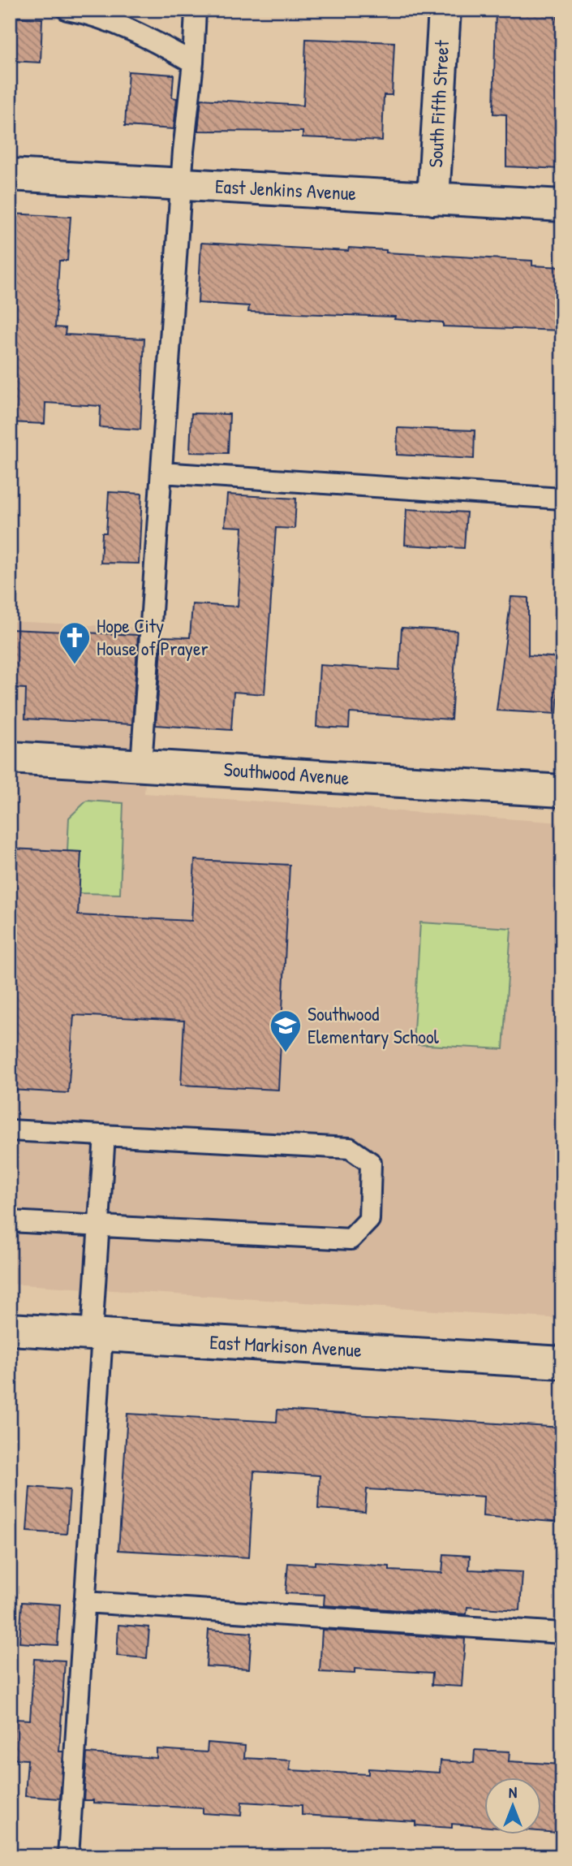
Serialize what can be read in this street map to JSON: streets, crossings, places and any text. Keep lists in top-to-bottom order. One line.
{"streets":{"street":["South Fifth Street","East Jenkins Avenue","Southwood Avenue","East Markison Avenue"]},"crossings":[["South Fifth Street","East Jenkins Avenue"]],"places":{"church":["Hope City House of Prayer"],"school or university":["Southwood Elementary School"]},"north":"top"}
